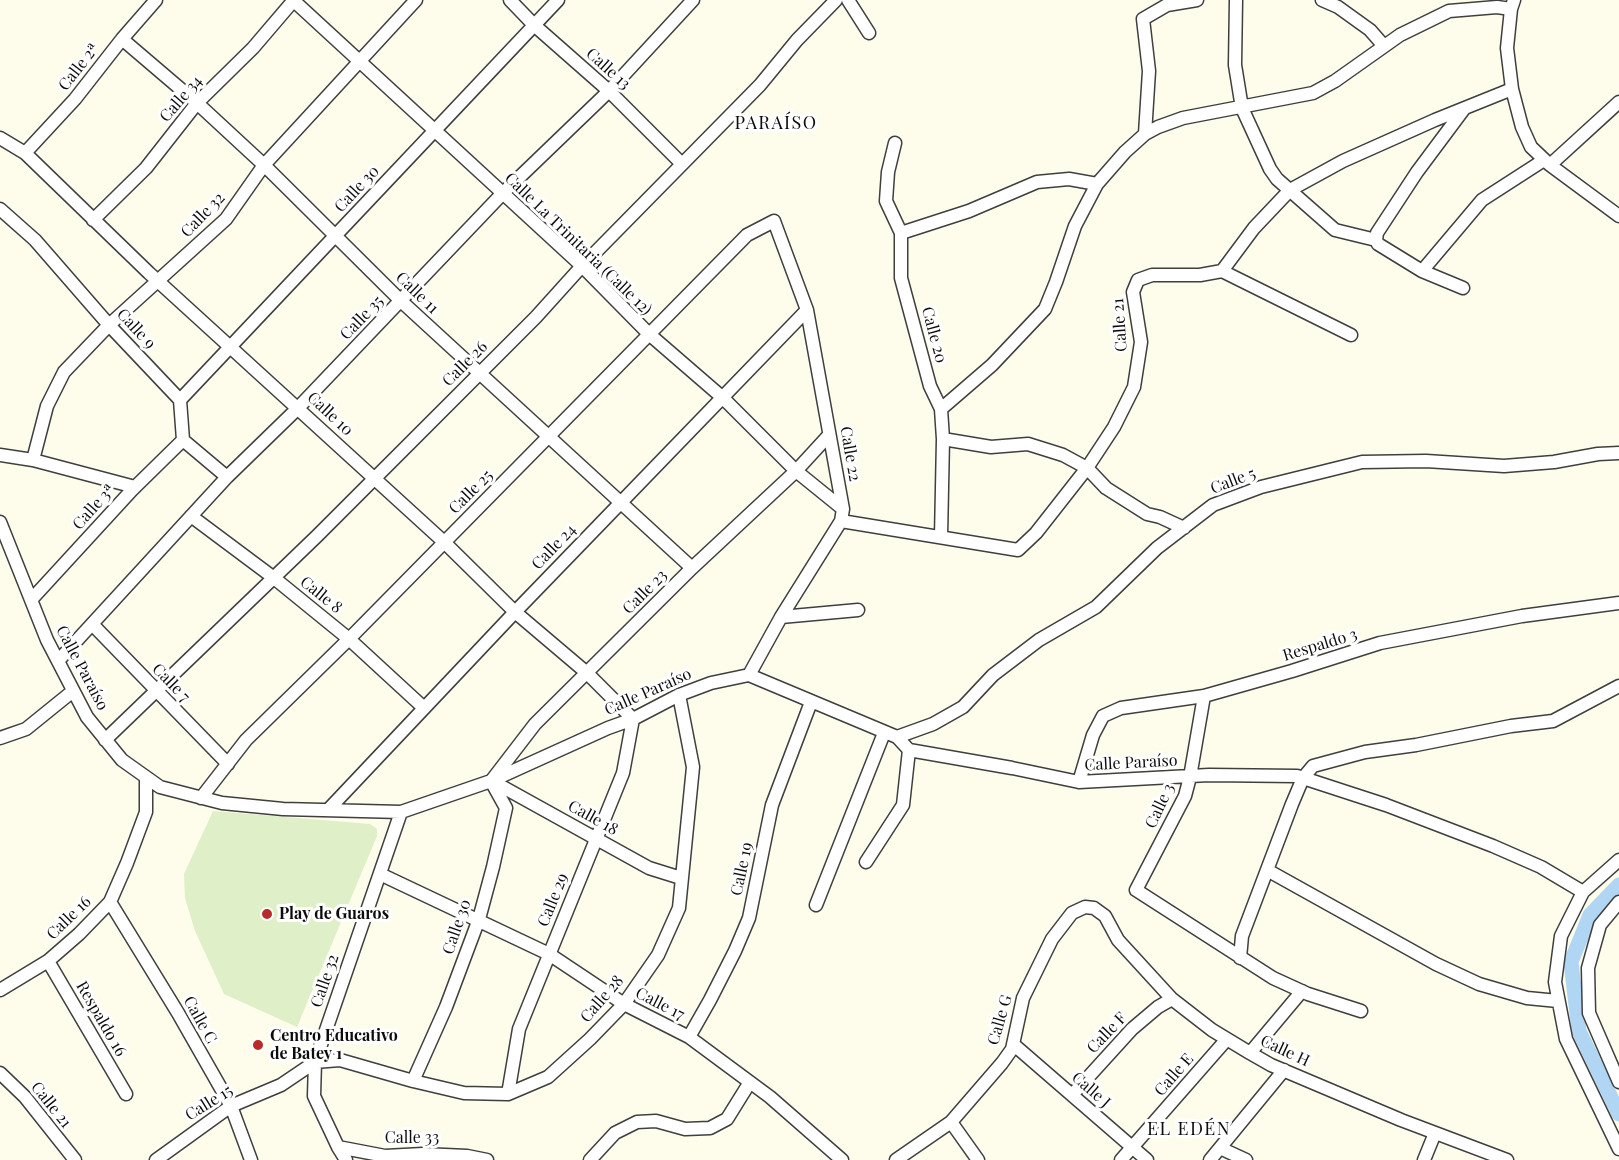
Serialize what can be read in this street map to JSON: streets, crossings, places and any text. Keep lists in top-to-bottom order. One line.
{"streets":{"street":["Calle 2ª","Calle 13","Calle 34","Calle 30","Calle 32","Calle La Trinitaria (Calle 12)","Calle 11","Calle 35","Calle 21","Calle 9","Calle 20","Calle 26","Calle 10","Calle 22","Calle 5","Calle 25","Calle 3ª","Calle 24","Calle 23","Calle 8","Respaldo 3","Calle Paraíso","Calle 7","Calle 3","Calle 18","Calle 19","Calle 29","Calle 16","Calle 28","Calle 17","Respaldo 16","Calle C","Calle G","Calle F","Calle H","Calle E","Calle J","Calle 15","Calle 33"]},"crossings":[["Calle 2ª","Calle 11"],["Calle 2ª","Calle 10"],["Calle 13","Calle 30"],["Calle 13","Calle 35"],["Calle 13","Calle 26"],["Calle 34","Calle La Trinitaria (Calle 12)"],["Calle 34","Calle 11"],["Calle 34","Calle 10"],["Calle 30","Calle La Trinitaria (Calle 12)"],["Calle 30","Calle 11"],["Calle 30","Calle 9"],["Calle 30","Calle 10"],["Calle 30","Calle 23"],["Calle 30","Calle Paraíso"],["Calle 30","Calle 18"],["Calle 30","Calle 28"],["Calle 30","Calle 17"],["Calle 32","Calle La Trinitaria (Calle 12)"],["Calle 32","Calle 11"],["Calle 32","Calle 9"],["Calle 32","Calle 10"],["Calle 32","Calle Paraíso"],["Calle 32","Calle 28"],["Calle 32","Calle 17"],["Calle 32","Calle 15"],["Calle 32","Calle 33"],["Calle La Trinitaria (Calle 12)","Calle 35"],["Calle La Trinitaria (Calle 12)","Calle 21"],["Calle La Trinitaria (Calle 12)","Calle 26"],["Calle La Trinitaria (Calle 12)","Calle 22"],["Calle La Trinitaria (Calle 12)","Calle 25"],["Calle La Trinitaria (Calle 12)","Calle 24"],["Calle La Trinitaria (Calle 12)","Calle 23"],["Calle 11","Calle 35"],["Calle 11","Calle 26"],["Calle 11","Calle 25"],["Calle 11","Calle 24"],["Calle 11","Calle 23"],["Calle 35","Calle 10"],["Calle 35","Calle 8"],["Calle 35","Calle Paraíso"],["Calle 35","Calle 7"],["Calle 21","Calle 20"],["Calle 21","Calle 22"],["Calle 26","Calle 10"],["Calle 26","Calle 8"],["Calle 26","Calle Paraíso"],["Calle 26","Calle 7"],["Calle 10","Calle 25"],["Calle 10","Calle 24"],["Calle 10","Calle 23"],["Calle 10","Calle Paraíso"],["Calle 10","Calle 29"],["Calle 22","Calle 25"],["Calle 22","Calle 24"],["Calle 22","Calle 23"],["Calle 25","Calle 8"],["Calle 25","Calle Paraíso"],["Calle 25","Calle 7"],["Calle 3ª","Calle Paraíso"],["Calle 24","Calle 8"],["Calle 24","Calle Paraíso"],["Calle 23","Calle Paraíso"],["Calle 23","Calle 18"],["Respaldo 3","Calle Paraíso"],["Respaldo 3","Calle 3"],["Calle Paraíso","Calle 3"],["Calle Paraíso","Calle 18"],["Calle Paraíso","Calle 29"],["Calle Paraíso","Calle 16"],["Calle Paraíso","Calle 28"],["Calle 18","Calle 29"],["Calle 18","Calle 28"],["Calle 19","Calle 17"],["Calle 29","Calle 28"],["Calle 29","Calle 17"],["Calle 16","Respaldo 16"],["Calle 16","Calle C"],["Calle 28","Calle 17"],["Calle 28","Calle 15"],["Calle C","Calle 15"],["Calle G","Calle H"],["Calle G","Calle J"],["Calle F","Calle H"],["Calle F","Calle J"],["Calle H","Calle E"],["Calle E","Calle J"]],"districts":["PARAÍSO","EL EDÉN"],"places":["Play de Guaros","Centro Educativo de Batey 1"]}
